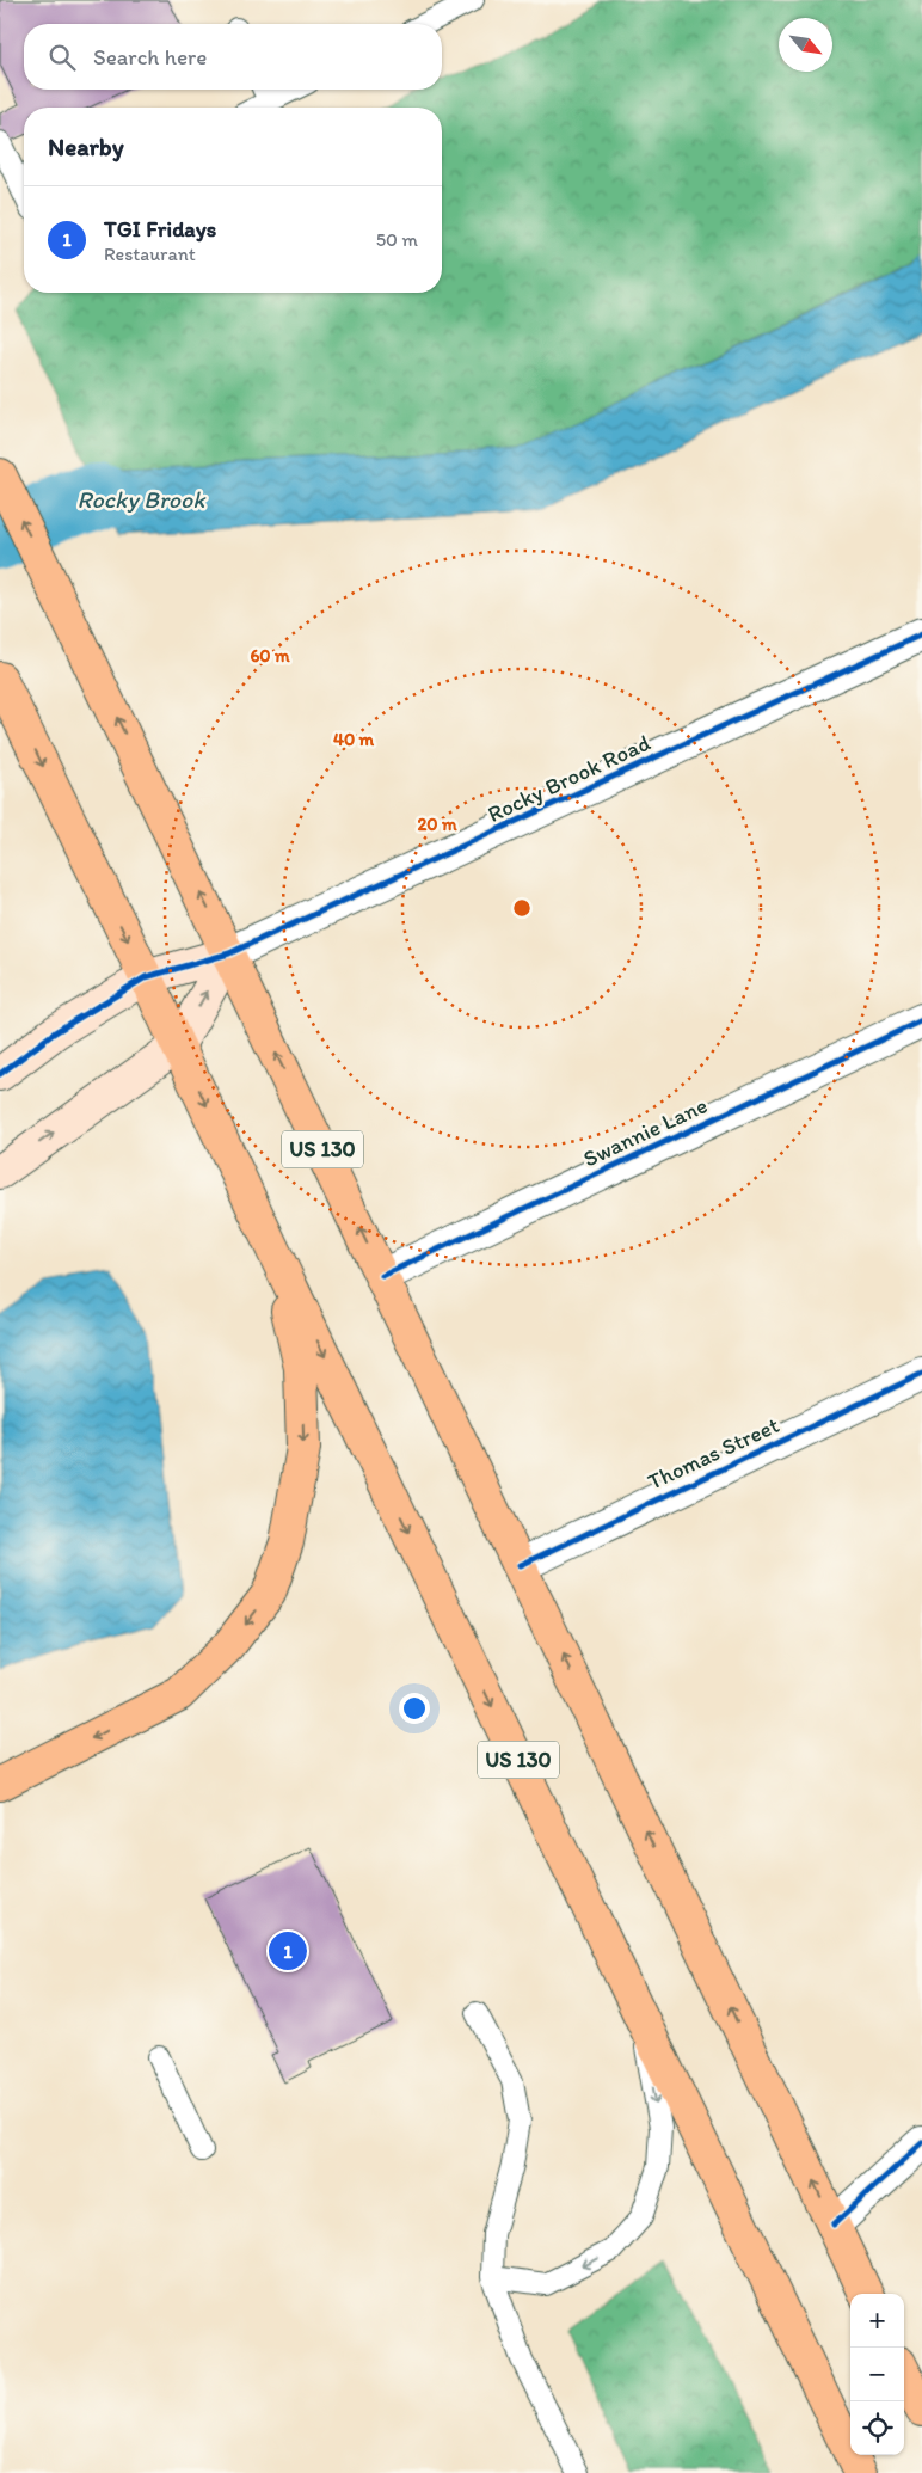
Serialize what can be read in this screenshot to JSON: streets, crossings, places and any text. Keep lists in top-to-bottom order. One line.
{"streets":{"highway":["US 130"],"street":["Rocky Brook Road","Swannie Lane","Thomas Street"]},"crossings":[["Rocky Brook Road","US 130"],["Swannie Lane","US 130"],["US 130","Thomas Street"]],"water":["Rocky Brook"],"north":"bottom right","page":{"search":"Search here","heading":"Nearby","list":[{"mark":"1","name":"TGI Fridays","note":"Restaurant","value":"50 m"}],"pins":"1","map_buttons":["+","−"]},"rings":["60 m","40 m","20 m"]}
